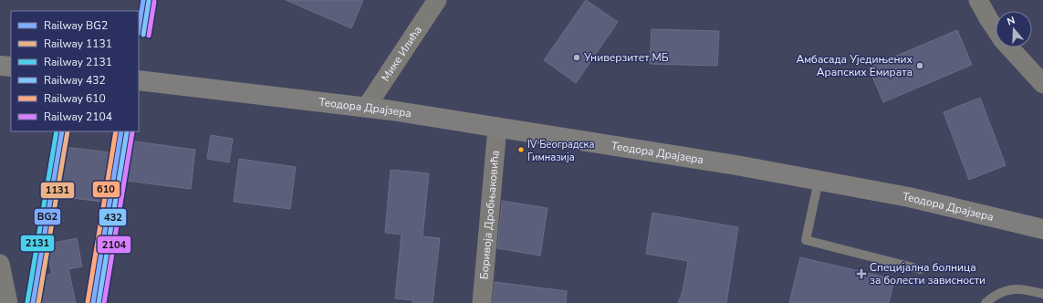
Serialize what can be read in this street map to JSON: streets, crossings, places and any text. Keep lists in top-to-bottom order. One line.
{"streets":{"main road":["Теодора Драјзера"],"street":["Мике Илића","Боривоја Дробњаковића"]},"crossings":[["Мике Илића","Теодора Драјзера"],["Теодора Драјзера","Боривоја Дробњаковића"]],"places":{"other":["Универзитет МБ","Амбасада Уједињених Арапских Емирата","IV Београдска Гимназија"],"health":["Специјална болница за болести зависности"]},"lines":["rail line BG2","rail line 432","rail line 2104","rail line 1131","rail line 2131","rail line 610"],"legend":["Railway BG2","Railway 1131","Railway 2131","Railway 432","Railway 610","Railway 2104"],"north":"top"}
